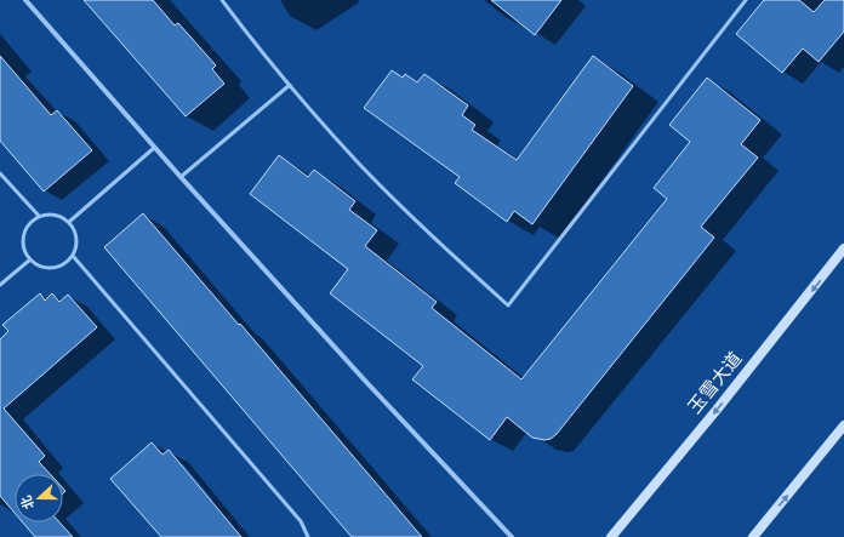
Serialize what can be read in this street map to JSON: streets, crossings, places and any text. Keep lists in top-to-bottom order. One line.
{"streets":{"main road":["玉雪大道"]},"one_way":["玉雪大道"],"north":"left"}
